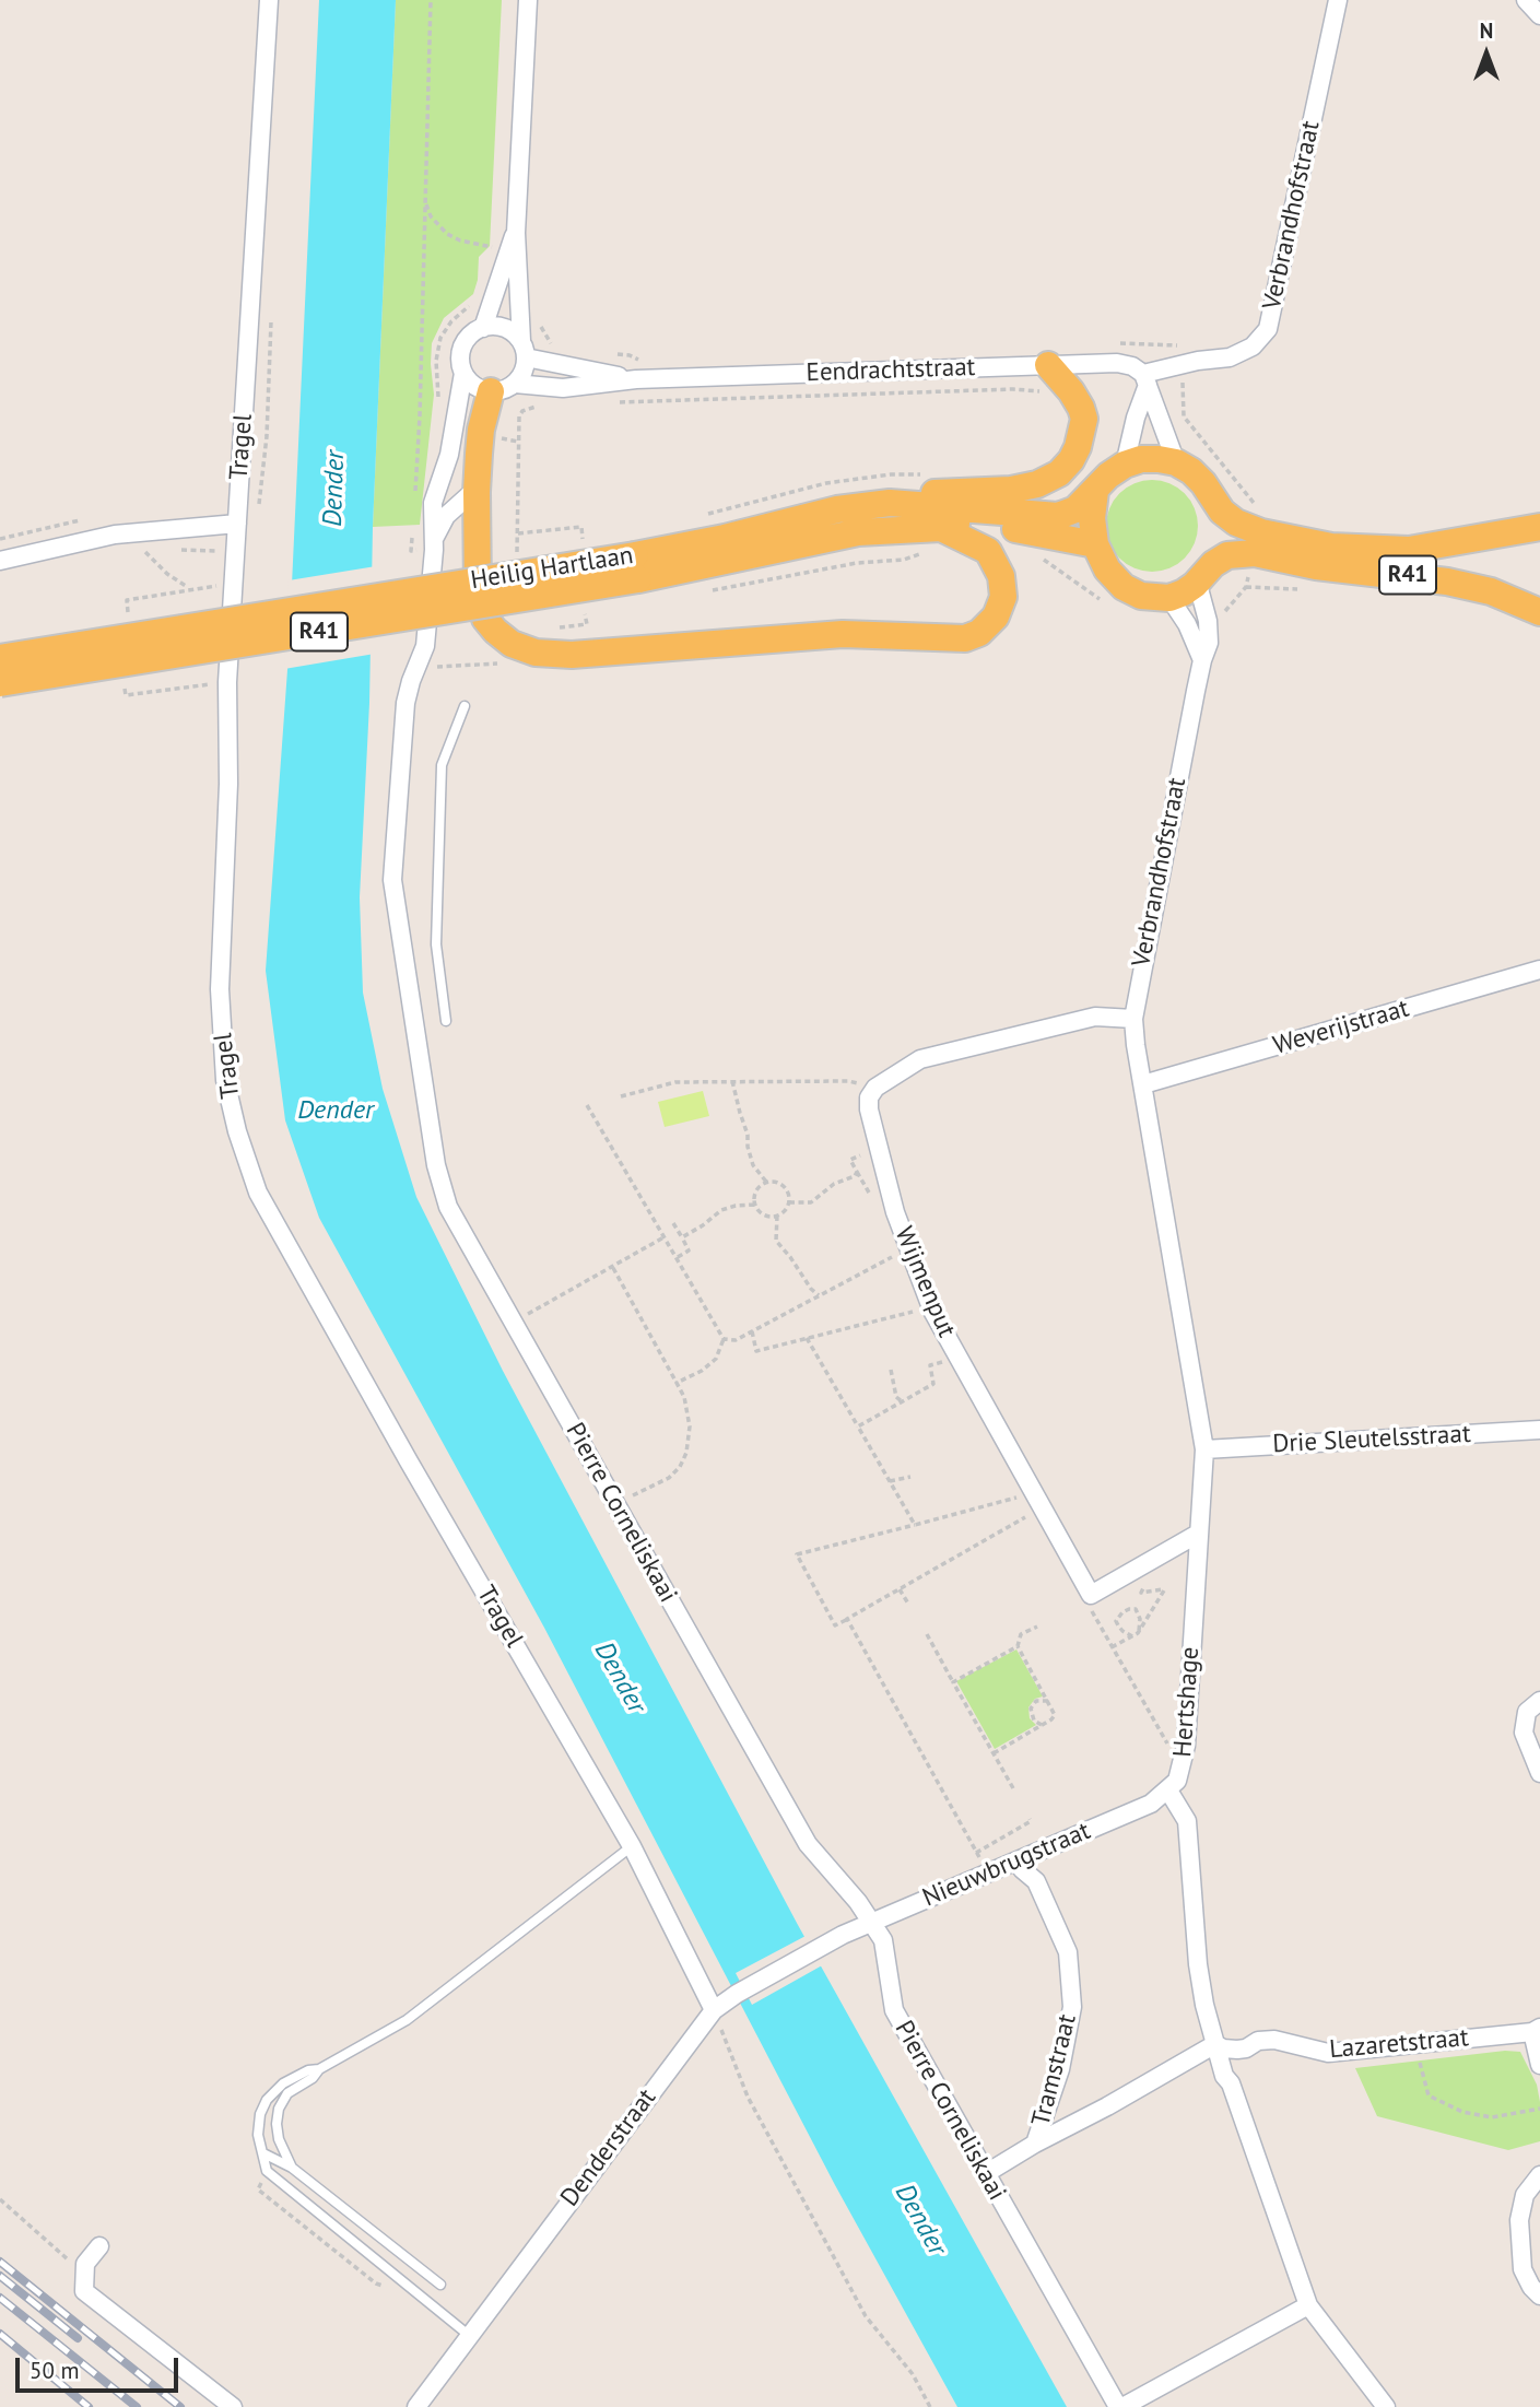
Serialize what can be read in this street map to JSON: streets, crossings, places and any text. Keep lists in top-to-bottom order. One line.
{"streets":{"main road":["Heilig Hartlaan","R41"],"street":["Verbrandhofstraat","Eendrachtstraat","Tragel","Weverijstraat","Wijmenput","Drie Sleutelsstraat","Pierre Corneliskaai","Hertshage","Nieuwbrugstraat","Lazaretstraat","Tramstraat","Denderstraat"]},"crossings":[["Verbrandhofstraat","Eendrachtstraat"],["Verbrandhofstraat","R41"],["Verbrandhofstraat","Weverijstraat"],["Verbrandhofstraat","Hertshage"],["Eendrachtstraat","Pierre Corneliskaai"],["Tragel","Denderstraat"],["Weverijstraat","Hertshage"],["Drie Sleutelsstraat","Hertshage"],["Pierre Corneliskaai","Nieuwbrugstraat"],["Pierre Corneliskaai","Tramstraat"],["Hertshage","Nieuwbrugstraat"],["Hertshage","Lazaretstraat"],["Nieuwbrugstraat","Tramstraat"],["Nieuwbrugstraat","Denderstraat"]],"water":["Dender"],"scale_bar":"50 m","north":"top"}
